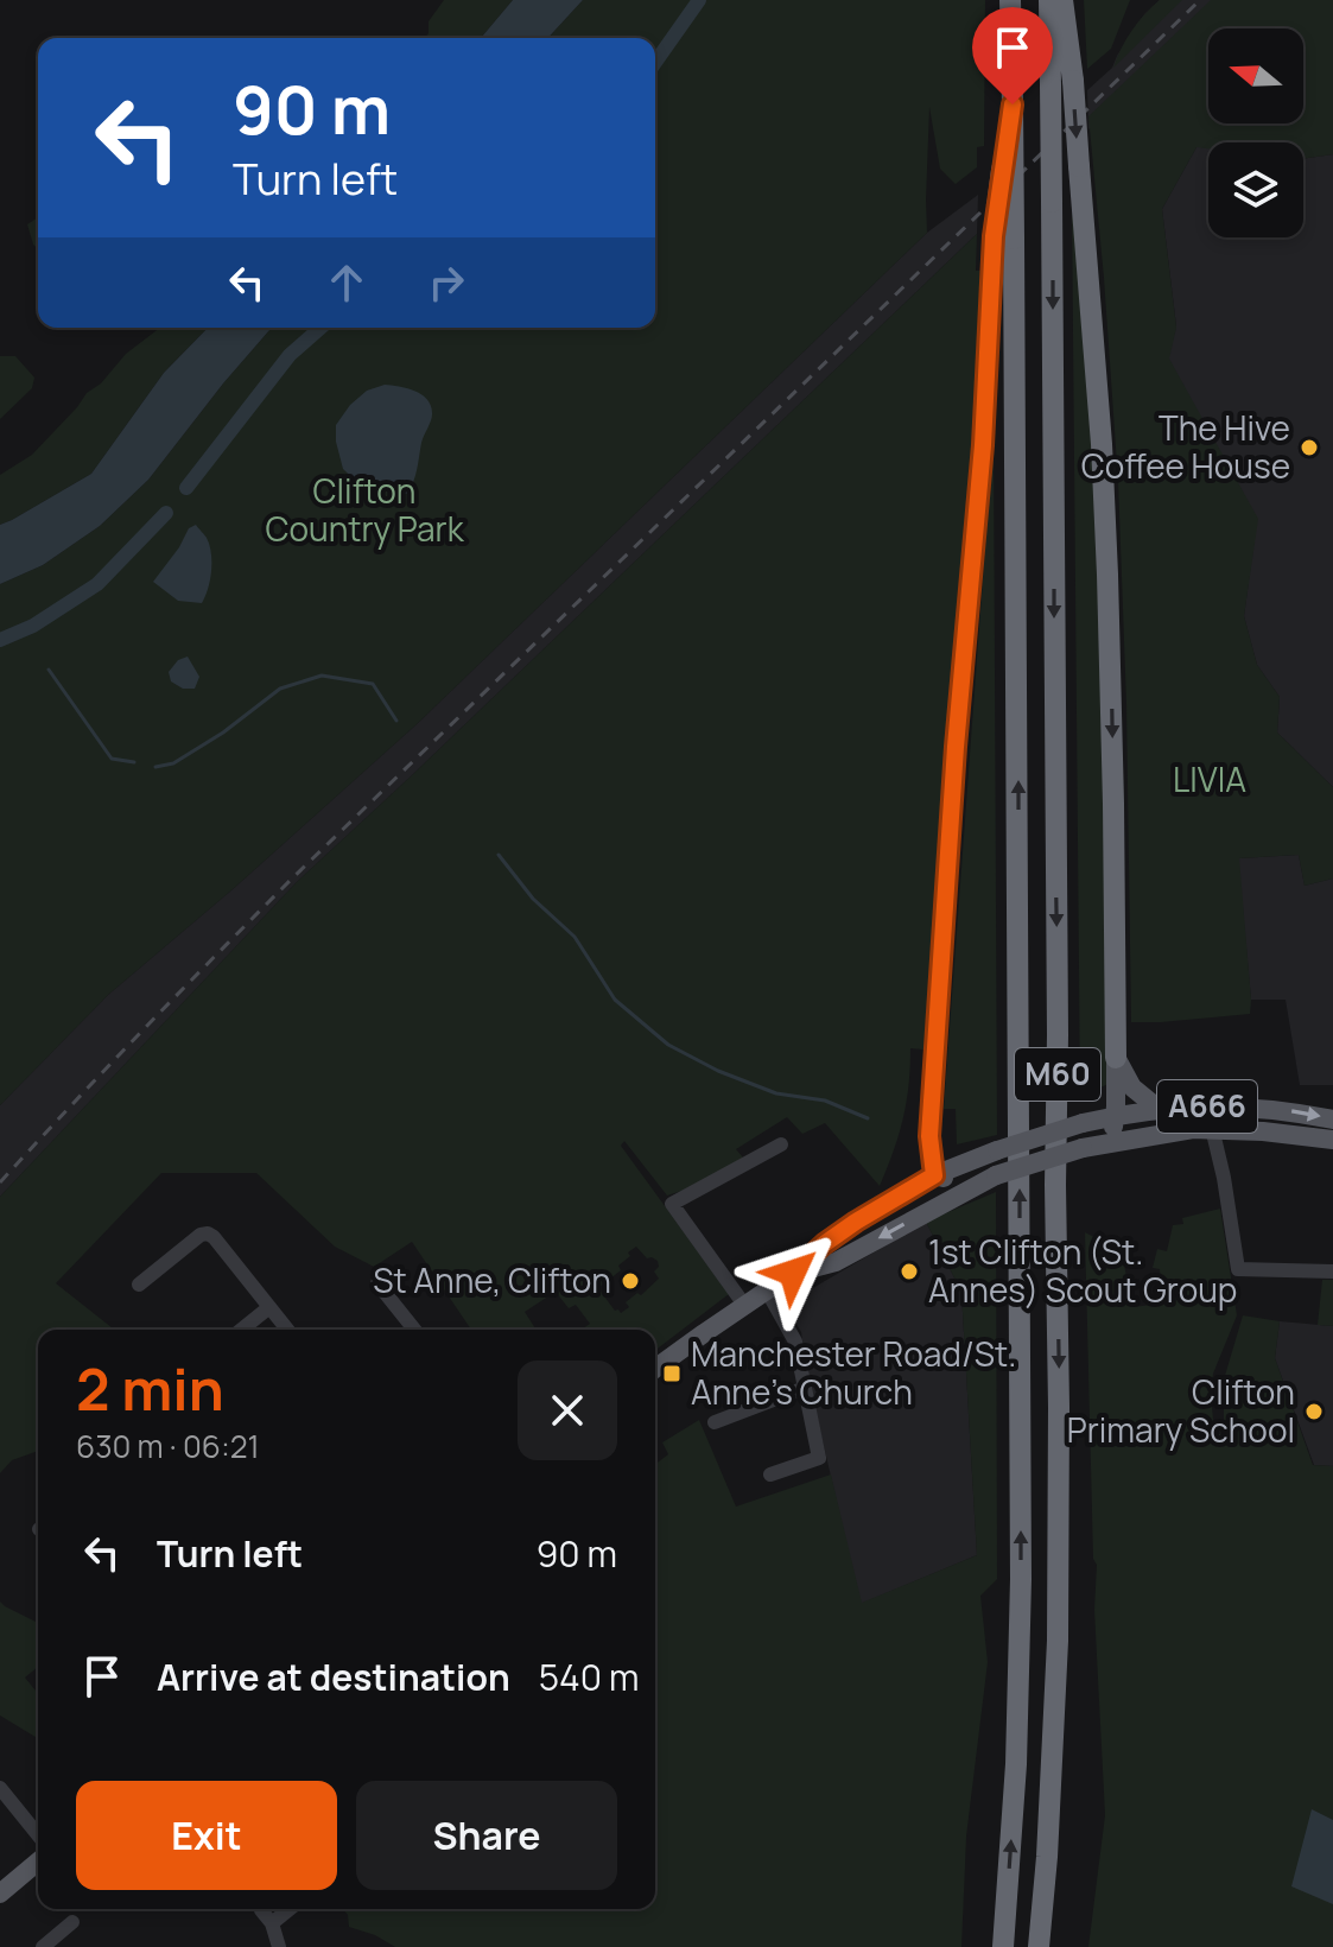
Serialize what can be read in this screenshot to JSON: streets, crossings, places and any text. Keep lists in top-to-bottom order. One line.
{"streets":{"highway":["M60"],"main road":["A666"]},"parks":["Clifton Country Park","LIVIA"],"places":{"other":["The Hive Coffee House","1st Clifton (St. Annes) Scout Group","St Anne, Clifton","Clifton Primary School"],"transit":["Manchester Road/St. Anne's Church"]},"north":"left","page":{"turn":["90 m","Turn left"],"heading":["2 min","630 m · 06:21"],"list":[{"name":"Turn left","value":"90 m"},{"name":"Arrive at destination","value":"540 m"}],"buttons":["Exit","Share"]}}
